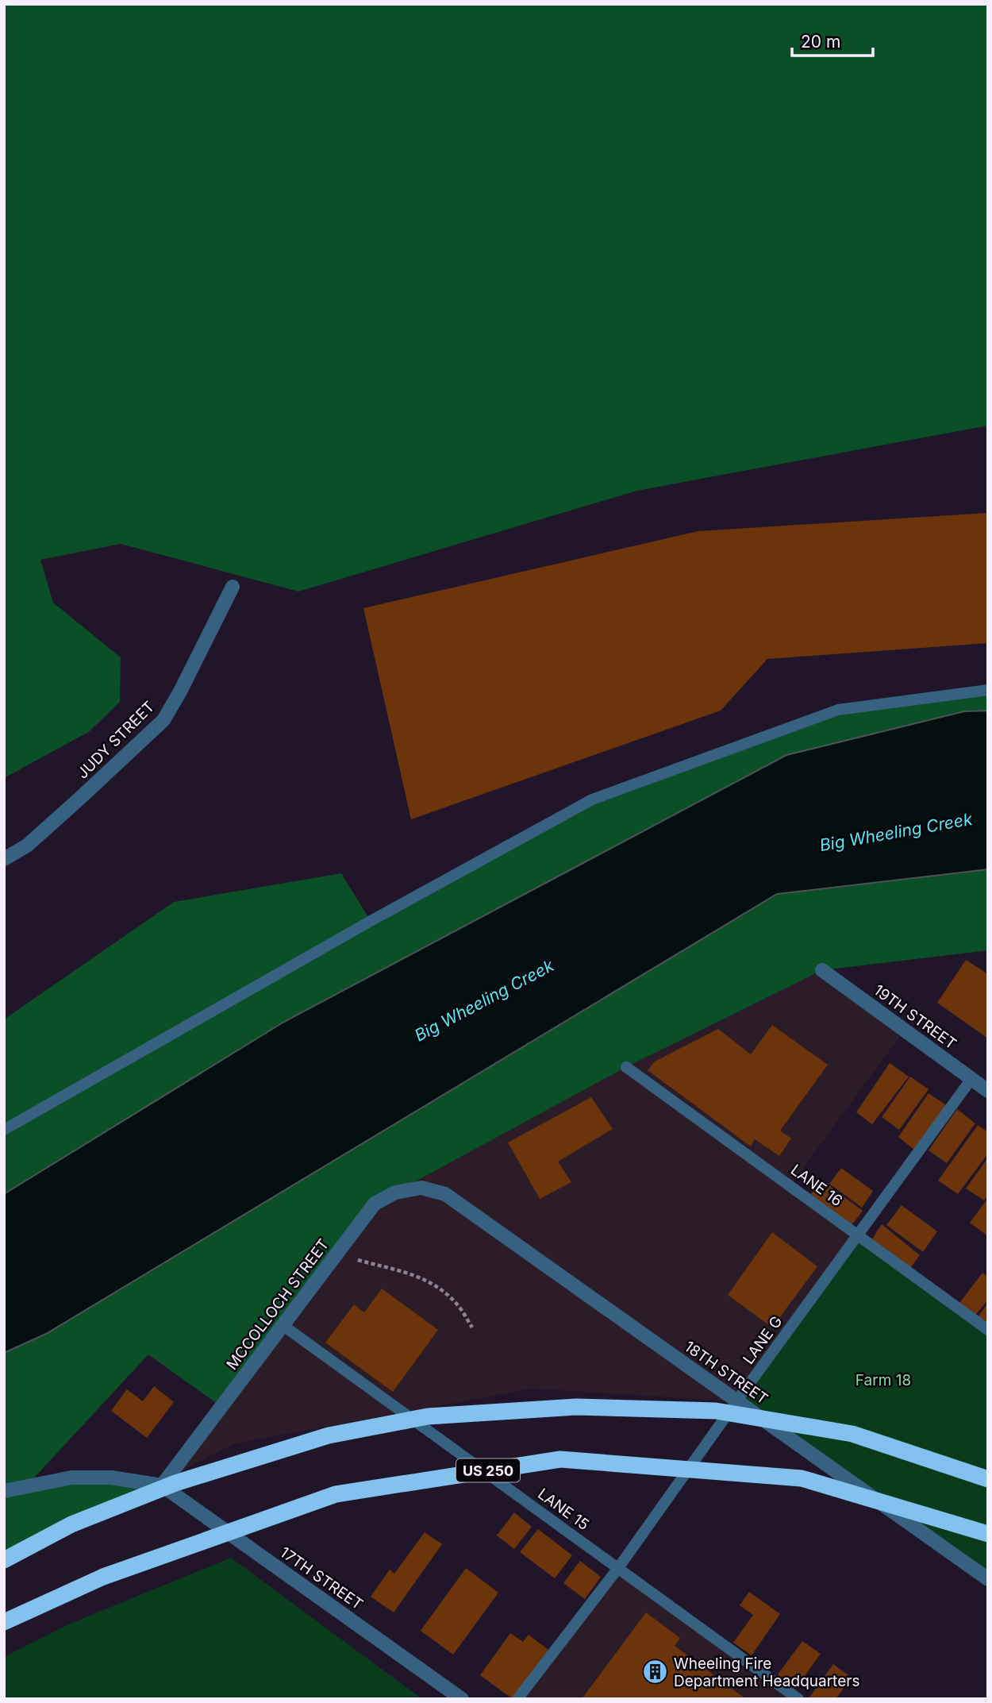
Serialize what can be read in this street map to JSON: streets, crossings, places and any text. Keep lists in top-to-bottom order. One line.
{"streets":{"highway":["US 250"],"street":["JUDY STREET","19TH STREET","MCCOLLOCH STREET","18TH STREET","17TH STREET"],"lane":["LANE 16","LANE G","LANE 15"]},"crossings":[["19TH STREET","LANE G"],["LANE 16","LANE G"],["MCCOLLOCH STREET","18TH STREET"],["MCCOLLOCH STREET","LANE 15"],["MCCOLLOCH STREET","17TH STREET"],["LANE G","18TH STREET"],["LANE G","LANE 15"]],"water":["Big Wheeling Creek"],"parks":["Farm 18"],"places":{"building":["Wheeling Fire Department Headquarters"]},"scale_bar":"20 m"}
